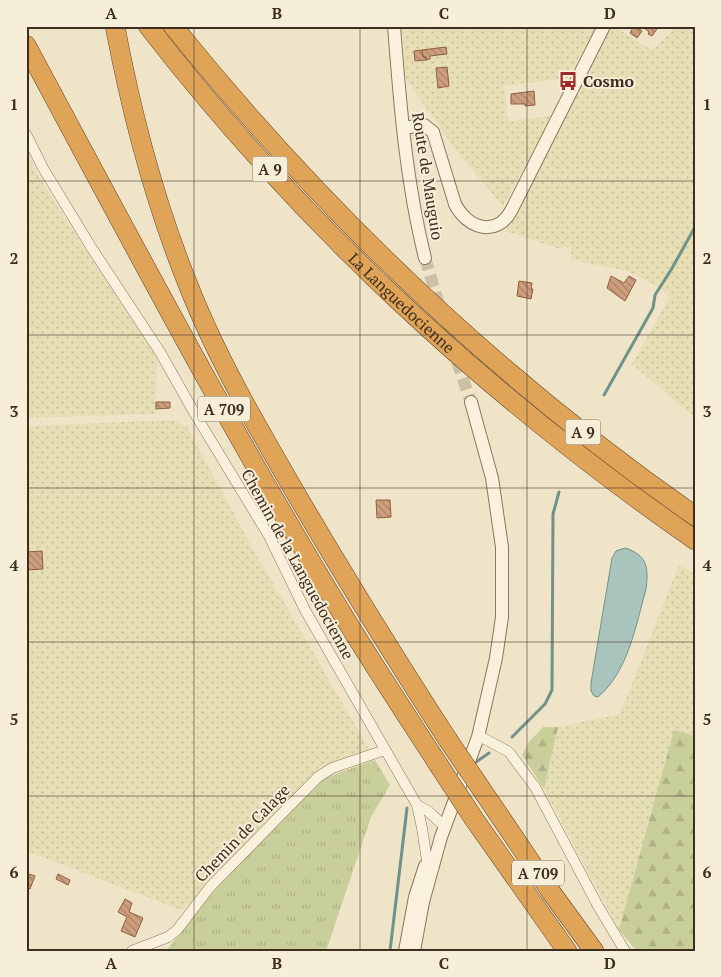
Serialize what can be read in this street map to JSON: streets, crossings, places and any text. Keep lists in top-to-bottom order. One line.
{"streets":{"highway":["A 9","La Languedocienne","A 709"],"street":["Route de Mauguio","Chemin de la Languedocienne","Chemin de Calage"]},"crossings":[["Chemin de la Languedocienne","Chemin de Calage"]],"places":{"bus stop":["Cosmo"]},"grid":{"columns":["A","B","C","D"],"rows":["1","2","3","4","5","6"]}}
